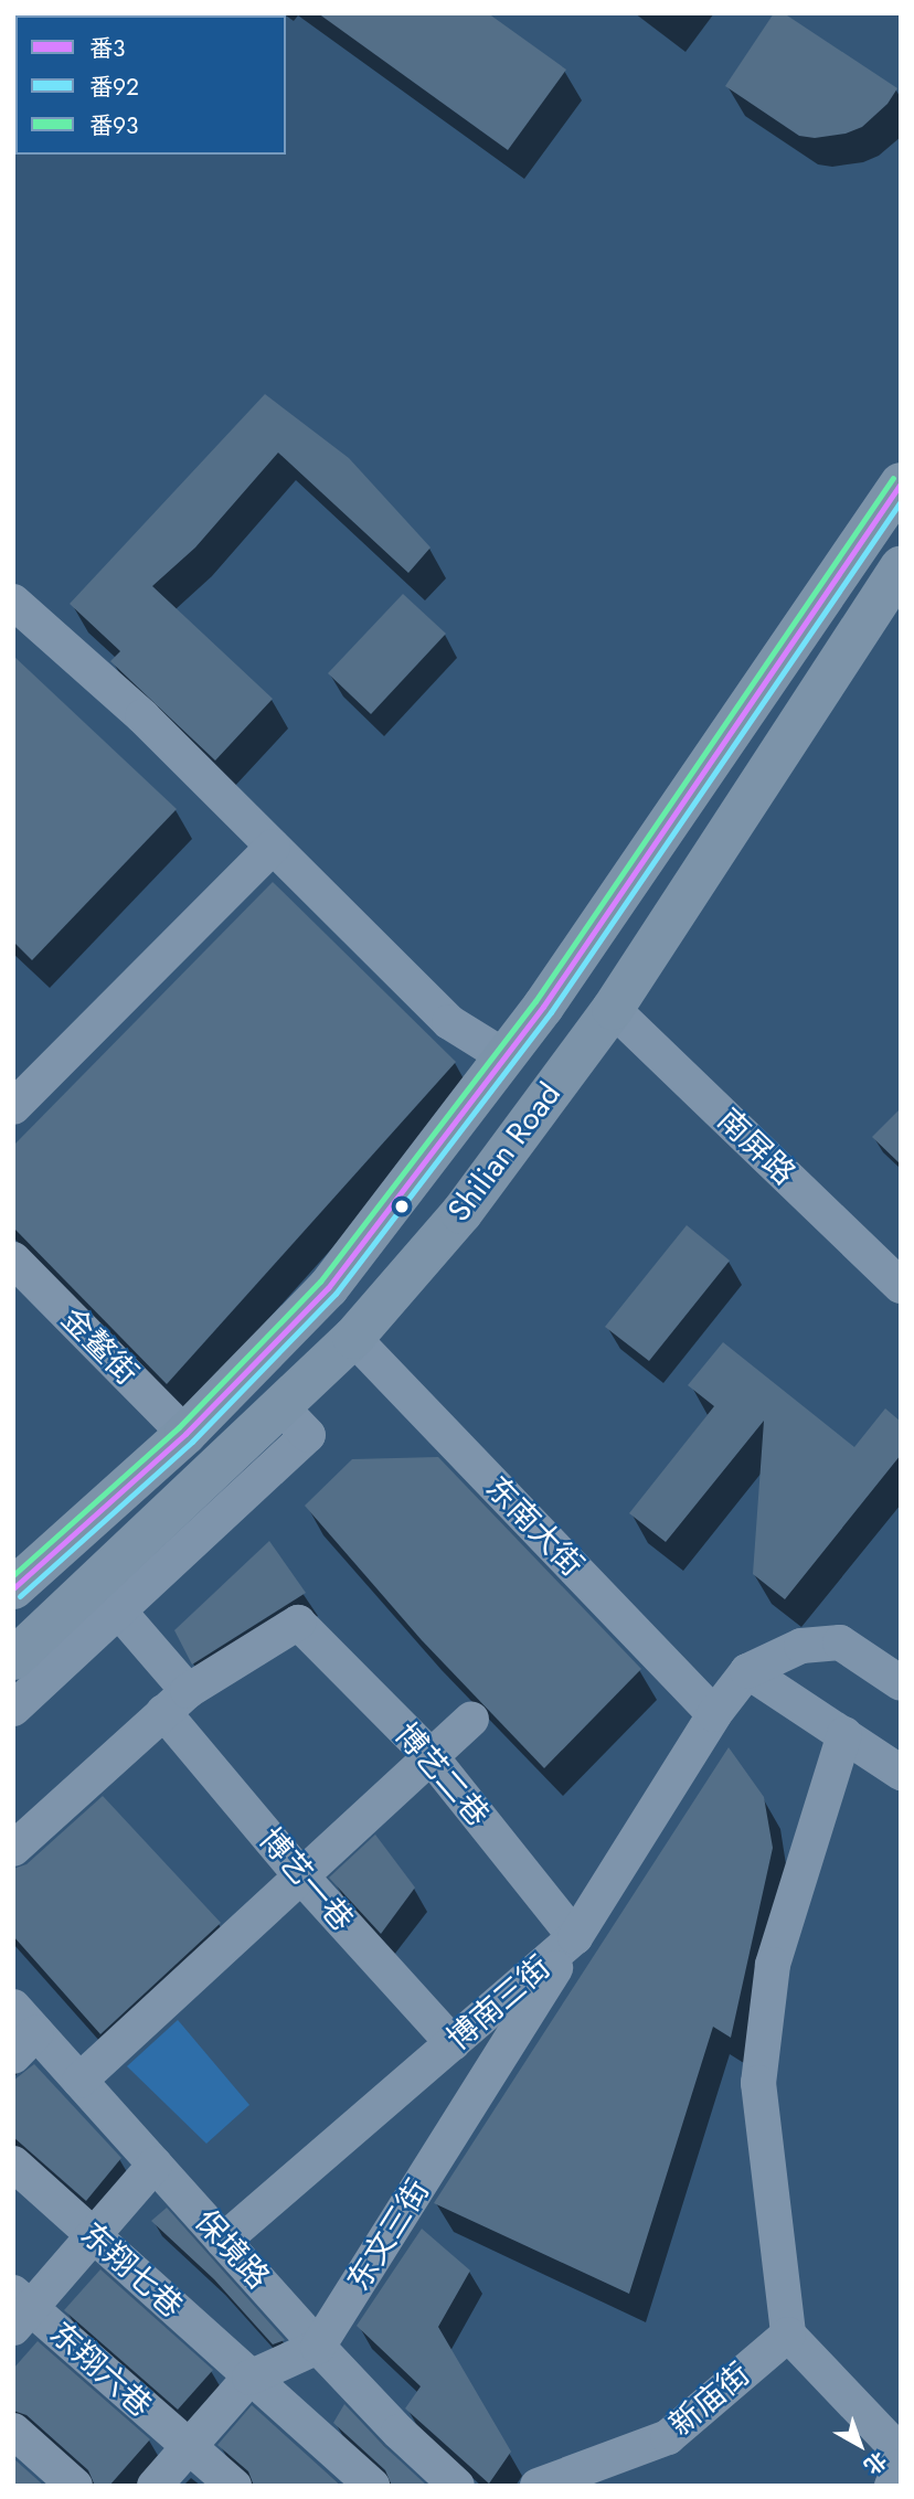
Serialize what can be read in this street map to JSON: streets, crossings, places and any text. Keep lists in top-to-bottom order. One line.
{"streets":{"main road":["Shilian Road"],"street":["南屏路","金鳌街","东南大街","博艺二巷","博艺一巷","博南三街","东文三街","保境路","东翔七巷","东翔六巷","新庙街"]},"crossings":[["南屏路","Shilian Road"],["Shilian Road","金鳌街"],["Shilian Road","东南大街"],["Shilian Road","博艺一巷"],["东南大街","博南三街"],["博艺二巷","博艺一巷"],["博艺二巷","博南三街"],["博艺二巷","东文三街"],["博艺一巷","博南三街"],["博南三街","东文三街"],["博南三街","保境路"],["东文三街","保境路"]],"lines":["transit line 番93","transit line 番3","transit line 番92"],"legend":["番3","番92","番93"],"north":"bottom right"}
